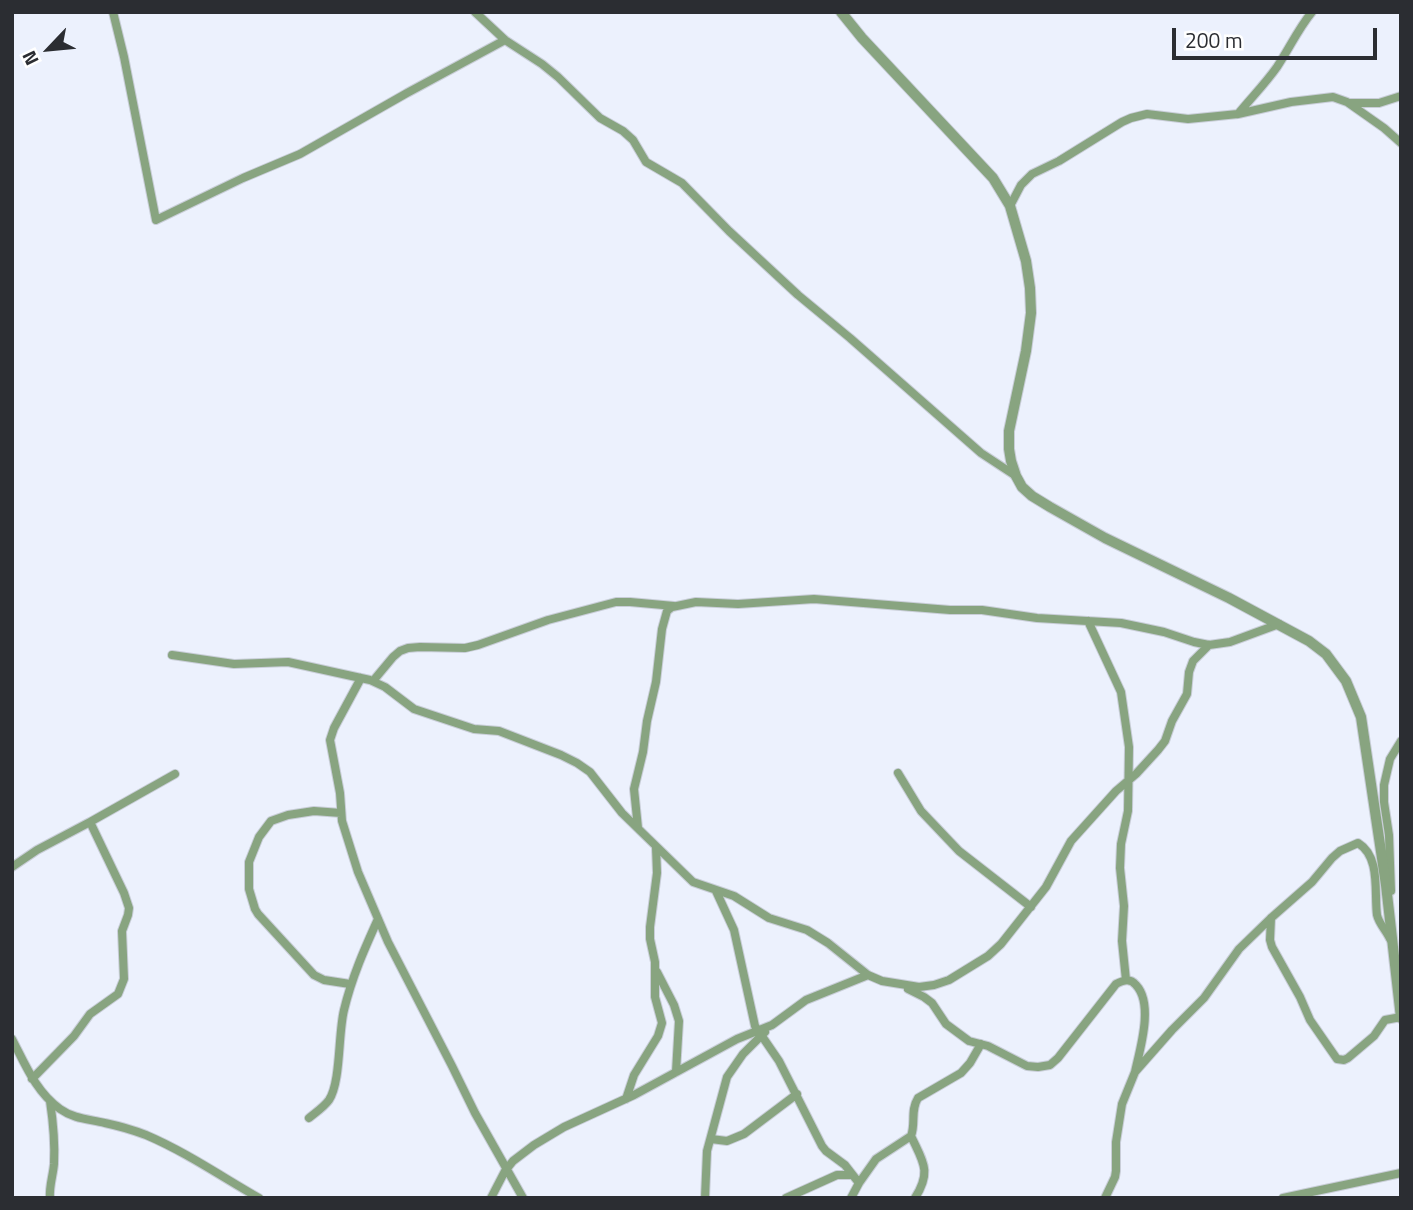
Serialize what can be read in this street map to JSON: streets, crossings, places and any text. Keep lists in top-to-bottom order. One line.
{"scale_bar":"200 m","north":"bottom left"}
